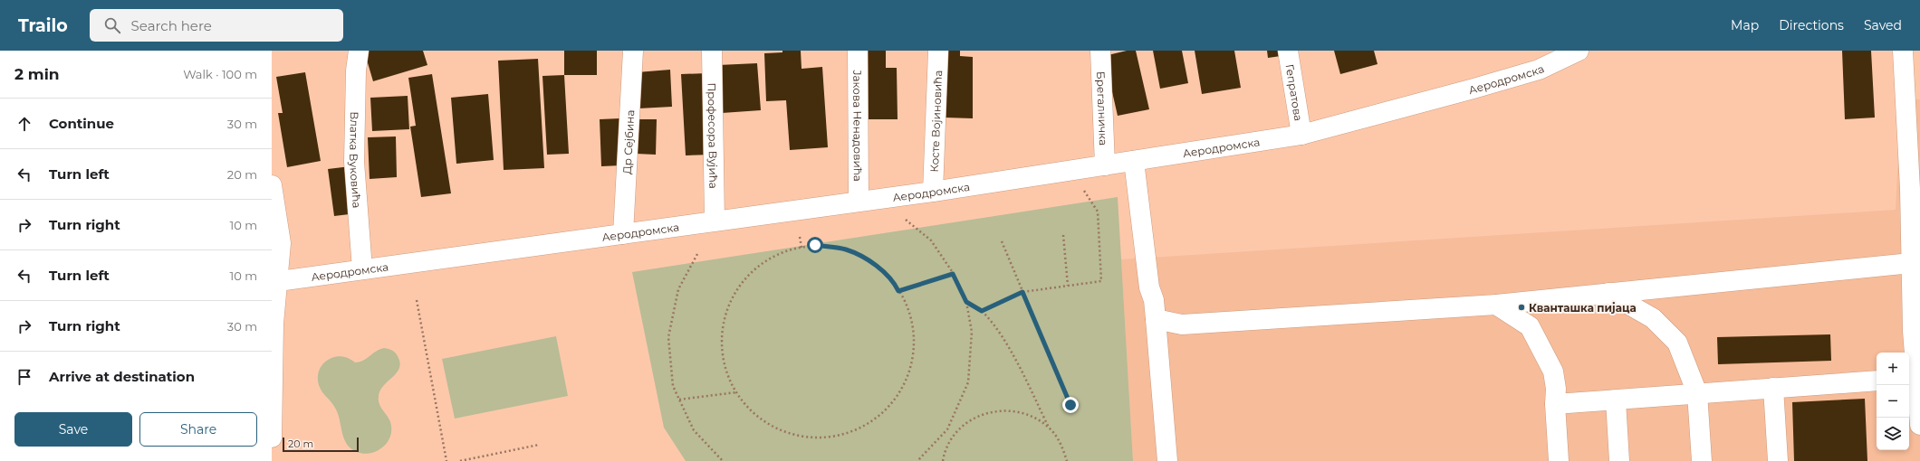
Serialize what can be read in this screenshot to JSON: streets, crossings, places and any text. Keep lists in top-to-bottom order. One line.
{"streets":{"street":["Аеродромска","Гепратова","Брегалничка","Косте Војиновића","Јакова Ненадовића","Професора Вујића","Др Сејбина","Влатка Вуковића"]},"crossings":[["Аеродромска","Гепратова"],["Аеродромска","Брегалничка"],["Аеродромска","Косте Војиновића"],["Аеродромска","Јакова Ненадовића"],["Аеродромска","Професора Вујића"],["Аеродромска","Др Сејбина"],["Аеродромска","Влатка Вуковића"]],"places":["Кванташка пијаца"],"scale_bar":"20 m","page":{"header":"Trailo","search":"Search here","nav":["Map","Directions","Saved"],"heading":["2 min","Walk · 100 m"],"list":[["Continue","30 m"],["Turn left","20 m"],["Turn right","10 m"],["Turn left","10 m"],["Turn right","30 m"],"Arrive at destination"],"map_buttons":["+","−"],"buttons":["Save","Share"],"scale":"20 m"}}
